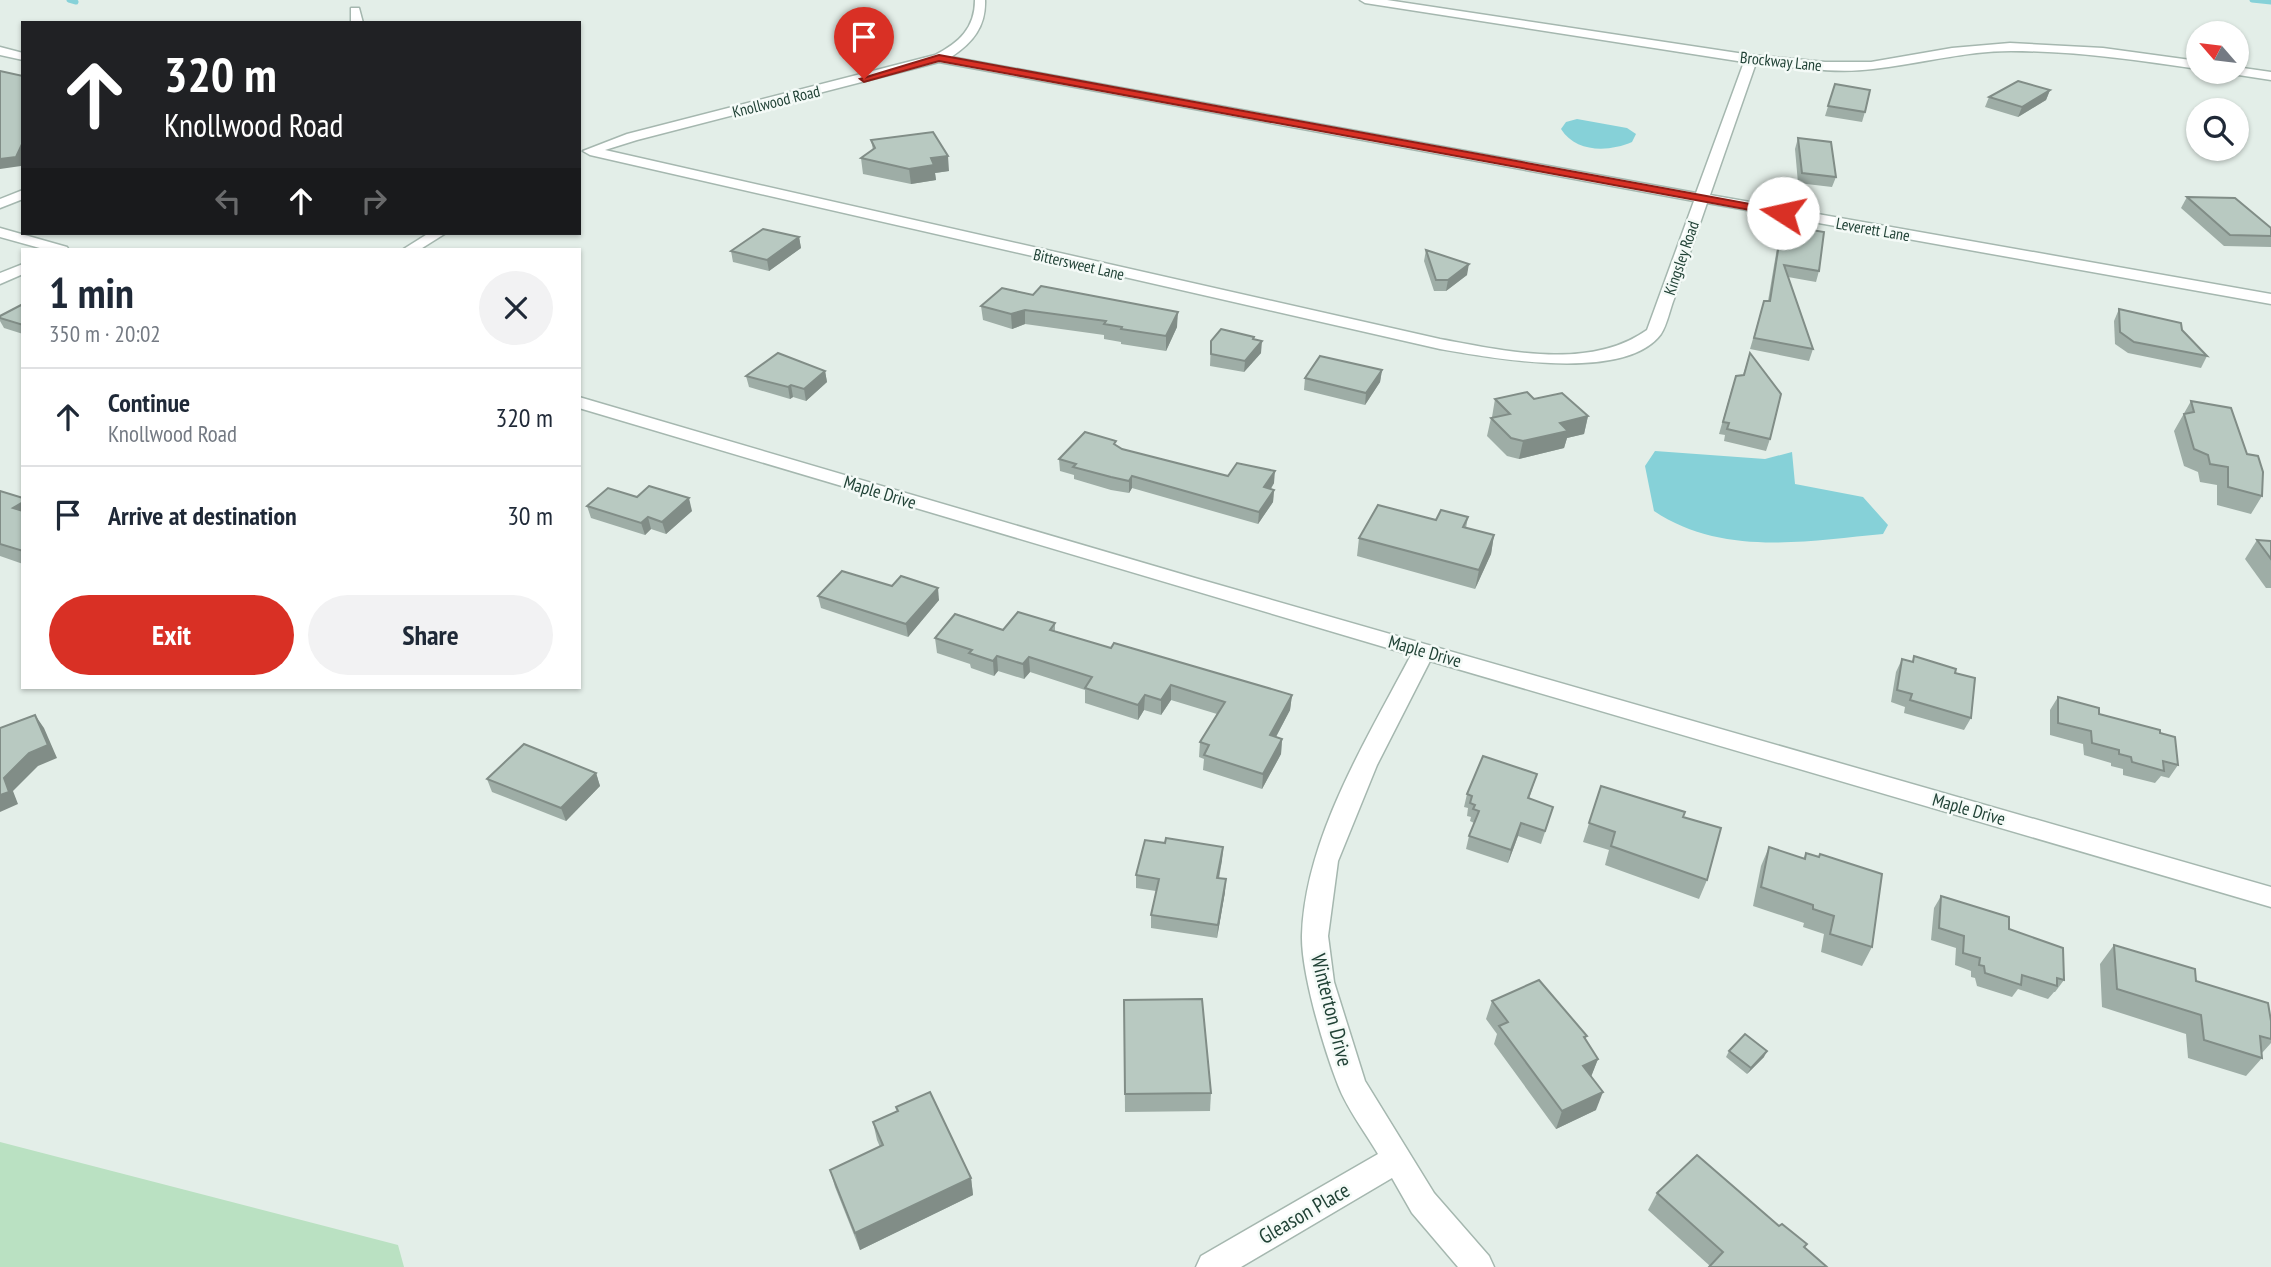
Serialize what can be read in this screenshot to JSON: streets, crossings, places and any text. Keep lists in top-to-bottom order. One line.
{"streets":{"street":["Brockway Lane","Knollwood Road","Leverett Lane","Kingsley Road","Bittersweet Lane","Maple Drive","Winterton Drive","Gleason Place"]},"crossings":[["Brockway Lane","Kingsley Road"],["Knollwood Road","Leverett Lane"],["Knollwood Road","Bittersweet Lane"],["Leverett Lane","Kingsley Road"],["Kingsley Road","Bittersweet Lane"],["Maple Drive","Winterton Drive"],["Winterton Drive","Gleason Place"]],"north":"top left","page":{"turn":["320 m","Knollwood Road"],"heading":["1 min","350 m · 20:02"],"list":[{"name":"Continue","note":"Knollwood Road","value":"320 m"},{"name":"Arrive at destination","value":"30 m"}],"buttons":["Exit","Share"]}}
